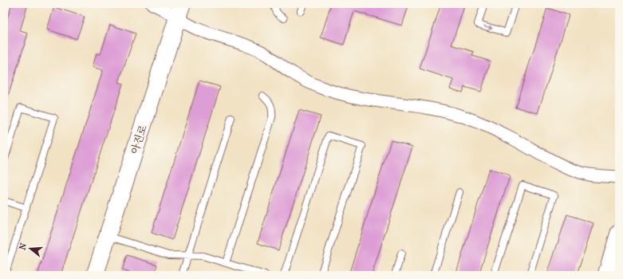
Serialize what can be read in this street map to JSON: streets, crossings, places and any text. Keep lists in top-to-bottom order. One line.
{"streets":{"street":["아진로"]},"north":"left"}
